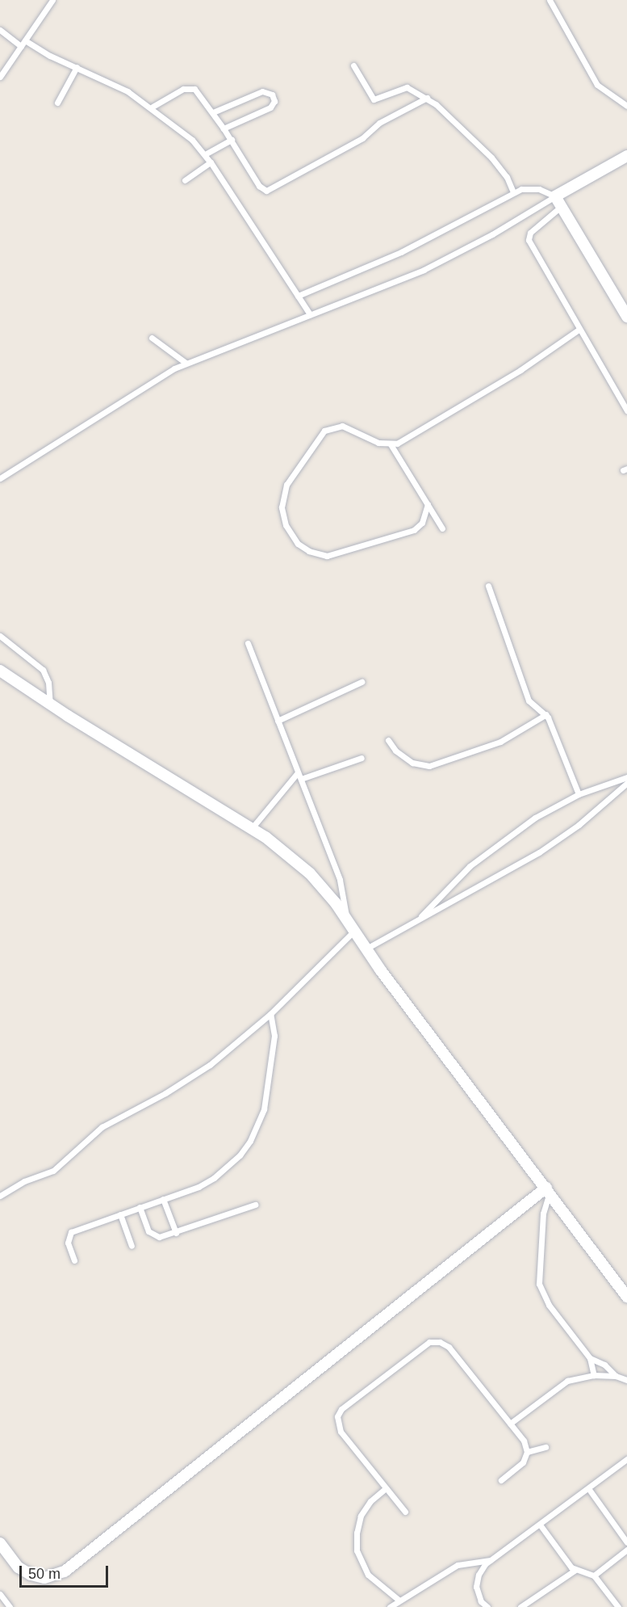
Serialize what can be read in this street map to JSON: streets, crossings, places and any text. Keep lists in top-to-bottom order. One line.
{"scale_bar":"50 m"}
